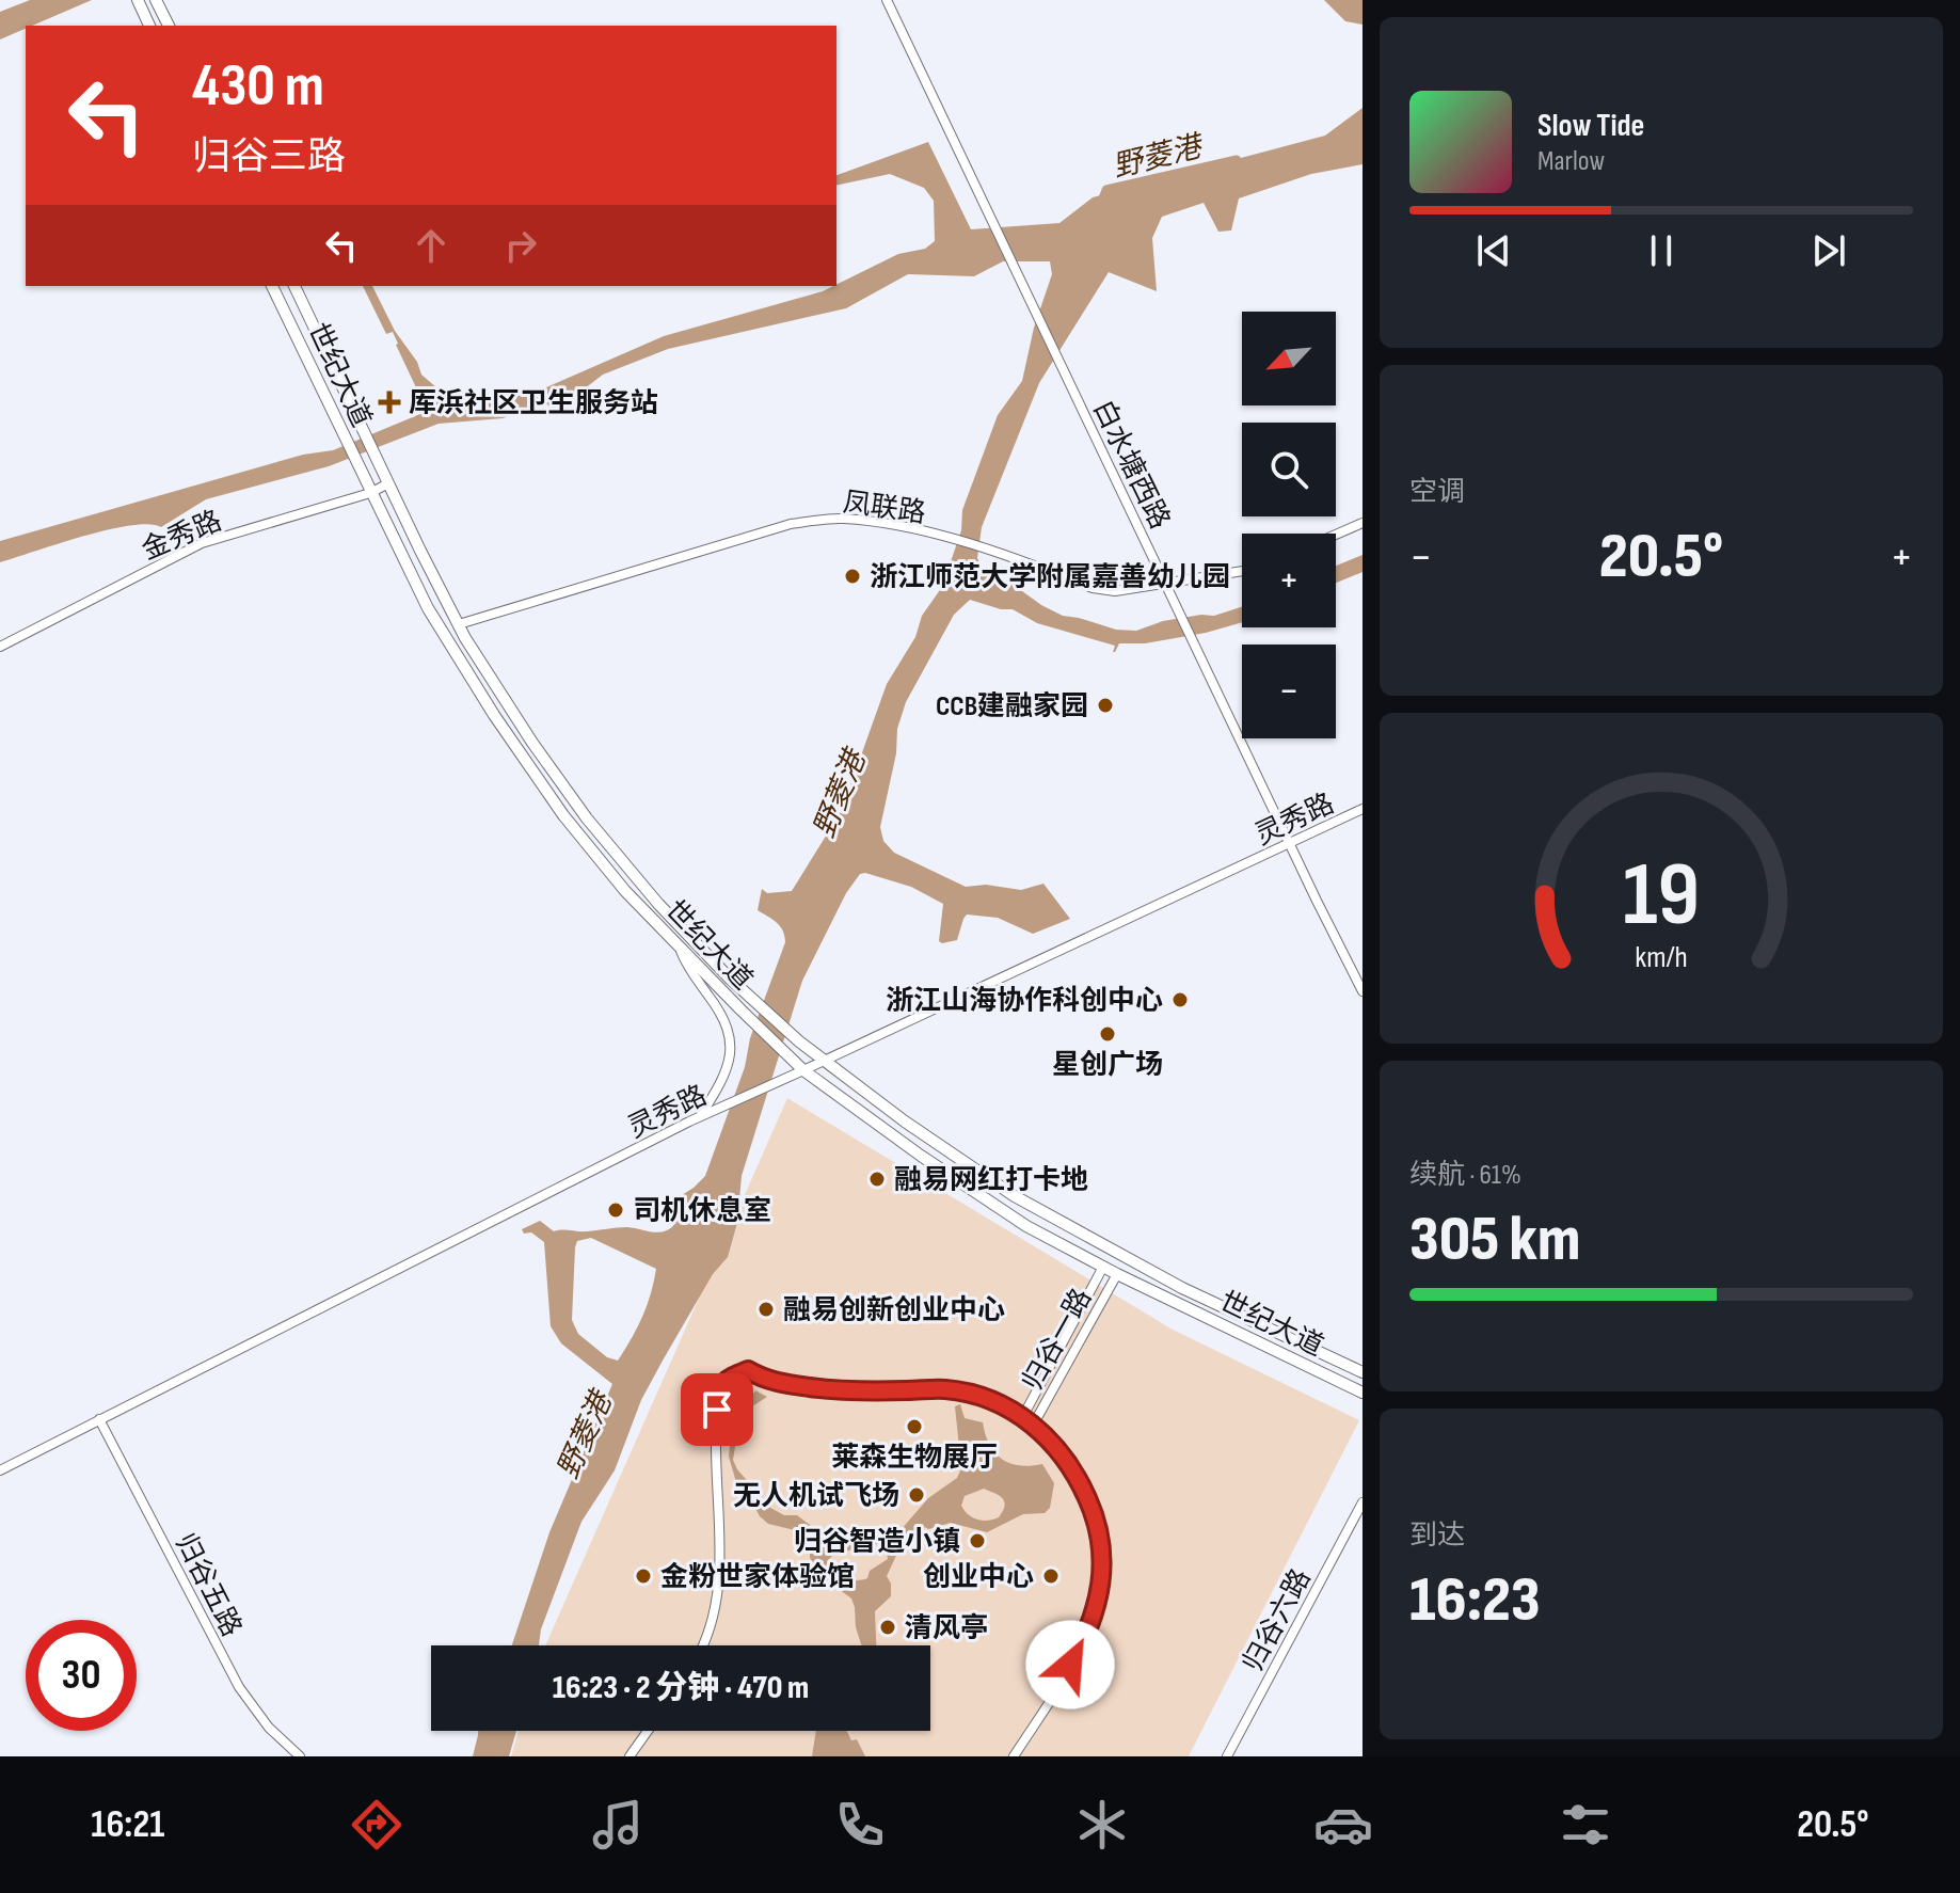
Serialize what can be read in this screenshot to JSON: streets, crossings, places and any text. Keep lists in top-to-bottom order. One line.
{"streets":{"main road":["世纪大道"],"street":["白水塘西路","凤联路","金秀路","灵秀路","归谷一路","归谷五路","归谷六路"]},"crossings":[["世纪大道","凤联路"],["世纪大道","金秀路"],["世纪大道","灵秀路"],["世纪大道","归谷一路"],["白水塘西路","凤联路"],["白水塘西路","灵秀路"],["灵秀路","归谷五路"]],"water":["野菱港"],"places":{"health":["厍浜社区卫生服务站"],"other":["浙江师范大学附属嘉善幼儿园","CCB建融家园","浙江山海协作科创中心","星创广场","融易网红打卡地","司机休息室","融易创新创业中心","莱森生物展厅","无人机试飞场","归谷智造小镇","金粉世家体验馆","创业中心","清风亭"]},"north":"bottom left","page":{"turn":["430 m","归谷三路"],"song":["Slow Tide","Marlow"],"map_buttons":["+","−"],"tile":["空调",["续航 · 61%","305 km"],["到达","16:23"]],"heat":["−","20.5°","+"],"limit":"30","trip":"16:23 · 2 分钟 · 470 m","tabs":["16:21","20.5°"],"gauge":["19","km/h"]}}
